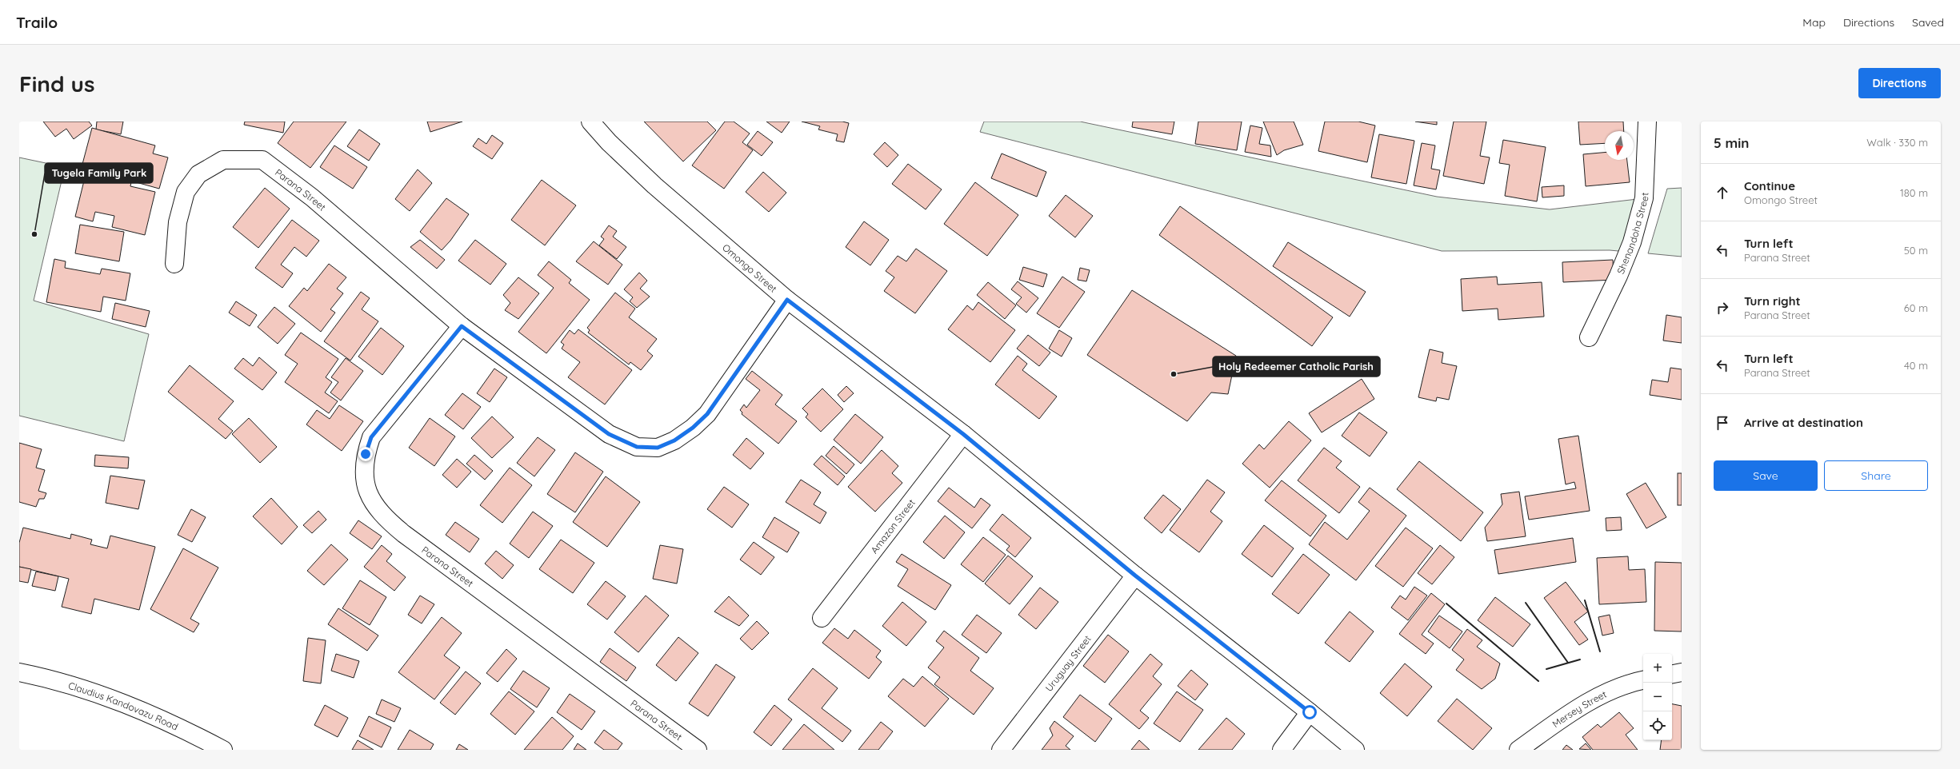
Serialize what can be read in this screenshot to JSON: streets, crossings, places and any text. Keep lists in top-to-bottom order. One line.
{"streets":{"street":["Parana Street","Shenandoha Street","Omongo Street","Amazon Street","Uruguay Street","Claudius Kandovazu Road","Mersey Street"]},"crossings":[["Parana Street","Omongo Street"],["Omongo Street","Amazon Street"],["Omongo Street","Uruguay Street"]],"places":["Tugela Family Park","Holy Redeemer Catholic Parish"],"north":"bottom","page":{"header":"Trailo","nav":["Map","Directions","Saved"],"buttons":["Directions",["Save","Share"]],"title":"Find us","heading":["5 min","Walk · 330 m"],"list":[["Continue","Omongo Street","180 m"],["Turn left","Parana Street","50 m"],["Turn right","Parana Street","60 m"],["Turn left","Parana Street","40 m"],"Arrive at destination"],"map_buttons":["+","−"]}}
